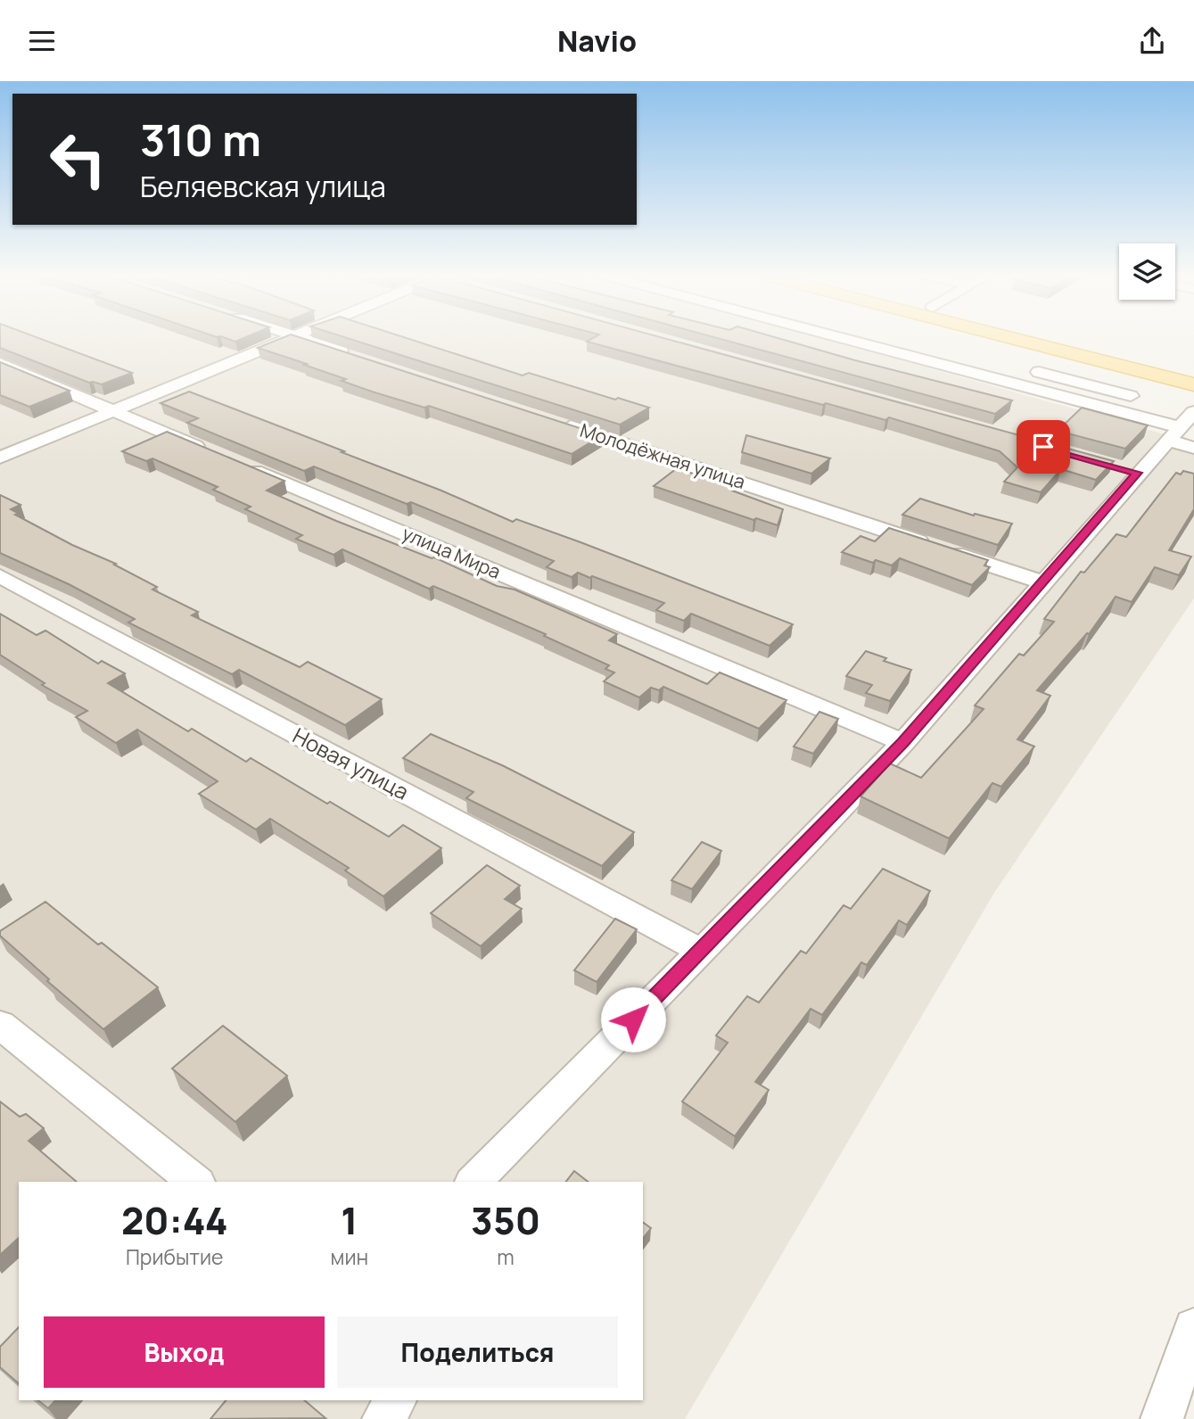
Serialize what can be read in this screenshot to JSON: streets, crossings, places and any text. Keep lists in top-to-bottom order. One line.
{"streets":{"street":["Молодёжная улица","улица Мира","Новая улица"]},"page":{"header":"Navio","turn":["310 m","Беляевская улица"],"eta":["20:44","Прибытие","1","мин","350","m"],"buttons":["Выход","Поделиться"]}}
